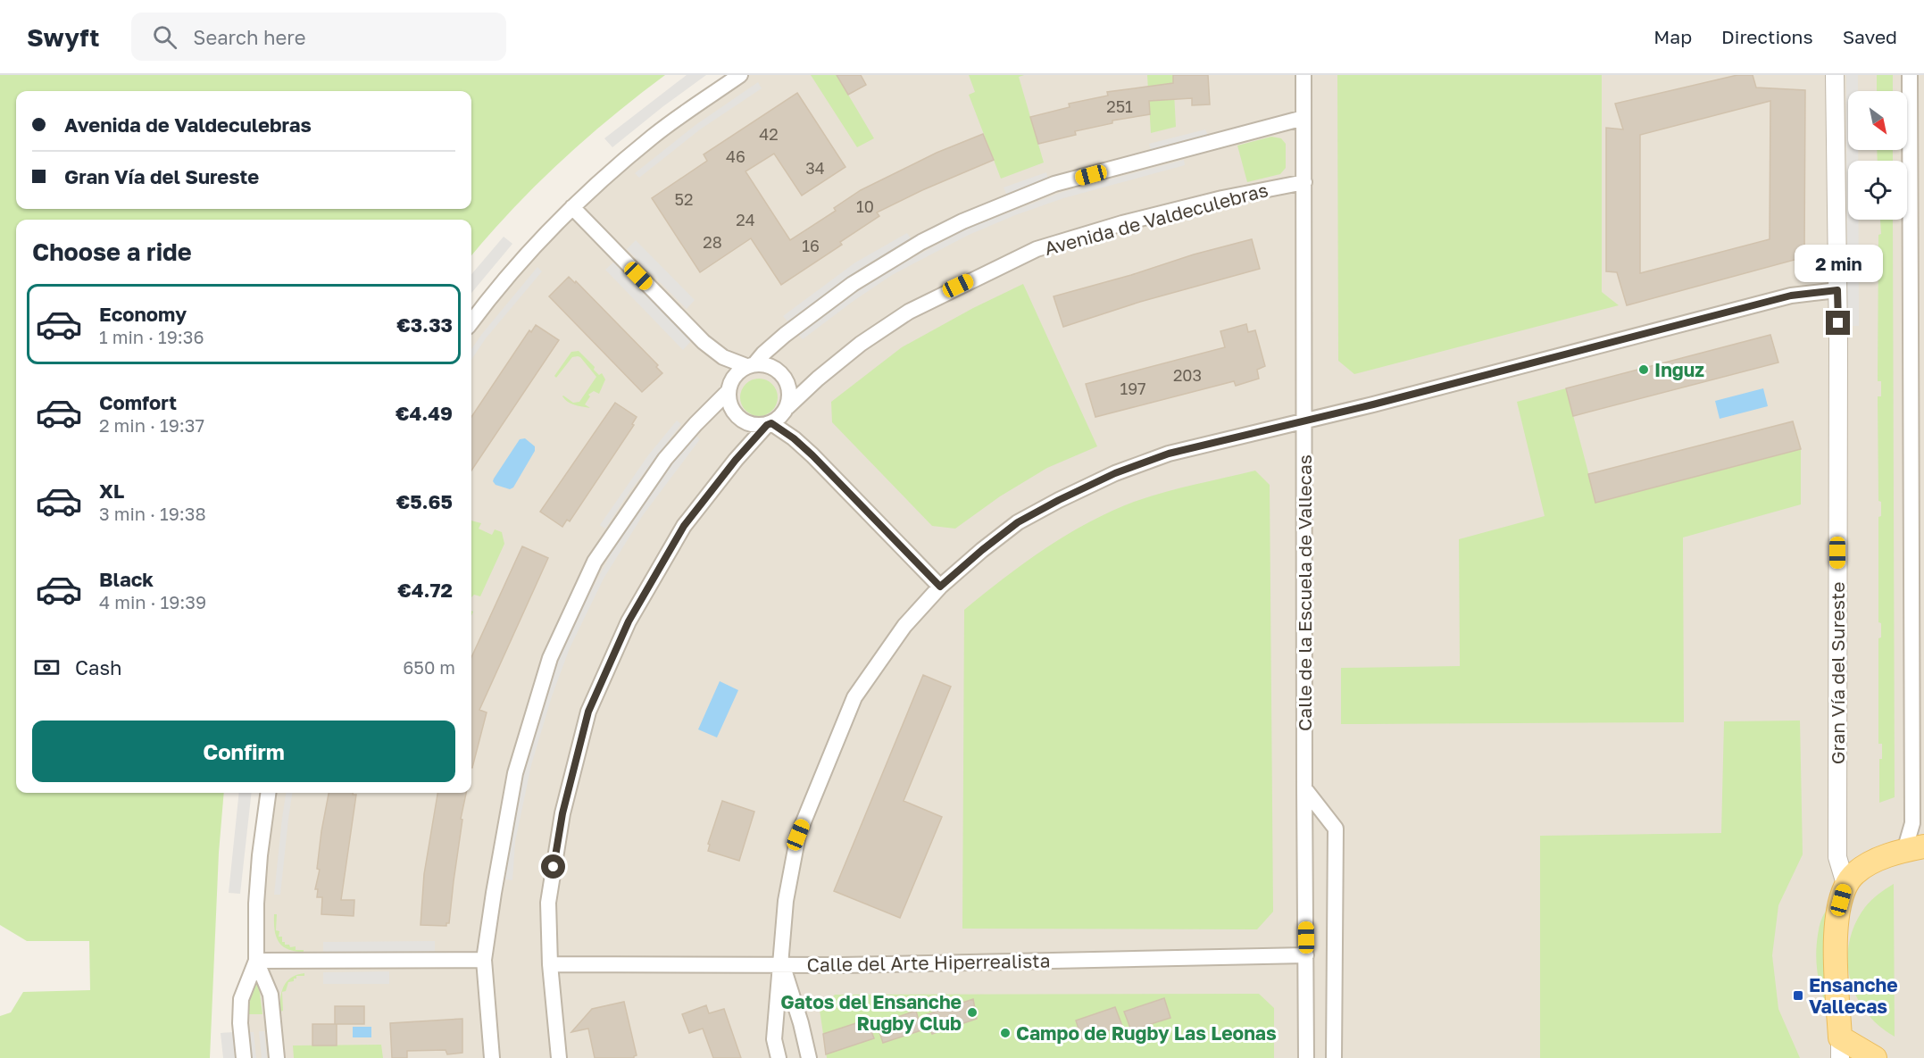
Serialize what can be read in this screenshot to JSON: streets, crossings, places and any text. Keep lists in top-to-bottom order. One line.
{"streets":{"street":["Avenida de Valdeculebras","Calle de la Escuela de Vallecas","Gran Vía del Sureste","Calle del Arte Hiperrealista"]},"crossings":[["Avenida de Valdeculebras","Calle de la Escuela de Vallecas"],["Calle de la Escuela de Vallecas","Calle del Arte Hiperrealista"]],"places":{"other":["Inguz","Gatos del Ensanche Rugby Club","Campo de Rugby Las Leonas"],"transit":["Ensanche Vallecas"]},"house_numbers":["251","42","46","34","52","10","24","28","16","203","197"],"north":"bottom right","page":{"header":"Swyft","search":"Search here","nav":["Map","Directions","Saved"],"banner":["Avenida de Valdeculebras","Gran Vía del Sureste"],"heading":"Choose a ride","bubble":"2 min","list":[{"name":"Economy","note":"1 min · 19:36","value":"€3.33"},{"name":"Comfort","note":"2 min · 19:37","value":"€4.49"},{"name":"XL","note":"3 min · 19:38","value":"€5.65"},{"name":"Black","note":"4 min · 19:39","value":"€4.72"}],"pay":["Cash","650 m"],"buttons":"Confirm"}}
